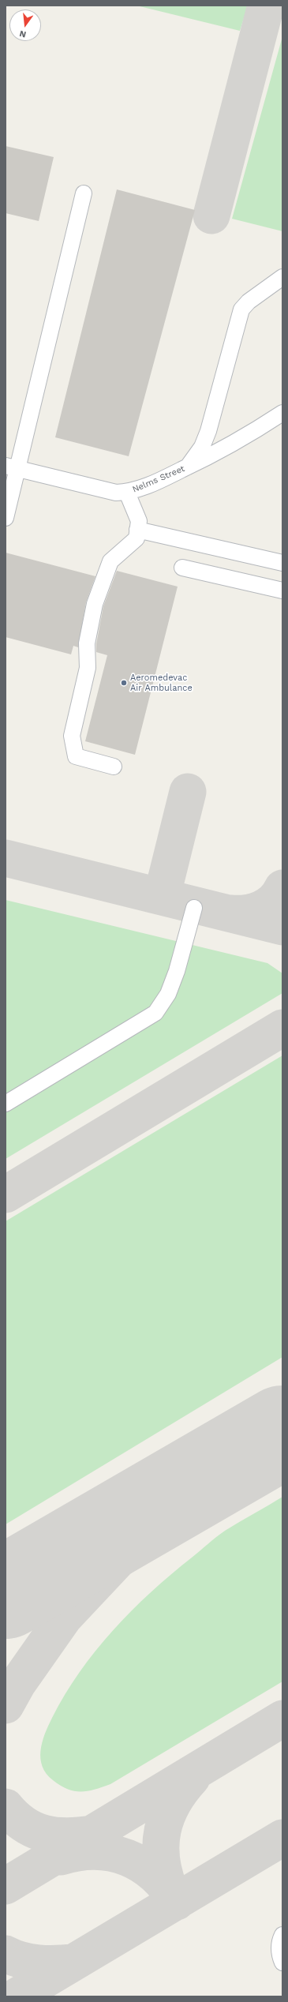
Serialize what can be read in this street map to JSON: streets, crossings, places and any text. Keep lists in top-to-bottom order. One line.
{"streets":{"lane":["Nelms Street"]},"places":["Aeromedevac Air Ambulance"],"north":"bottom"}
